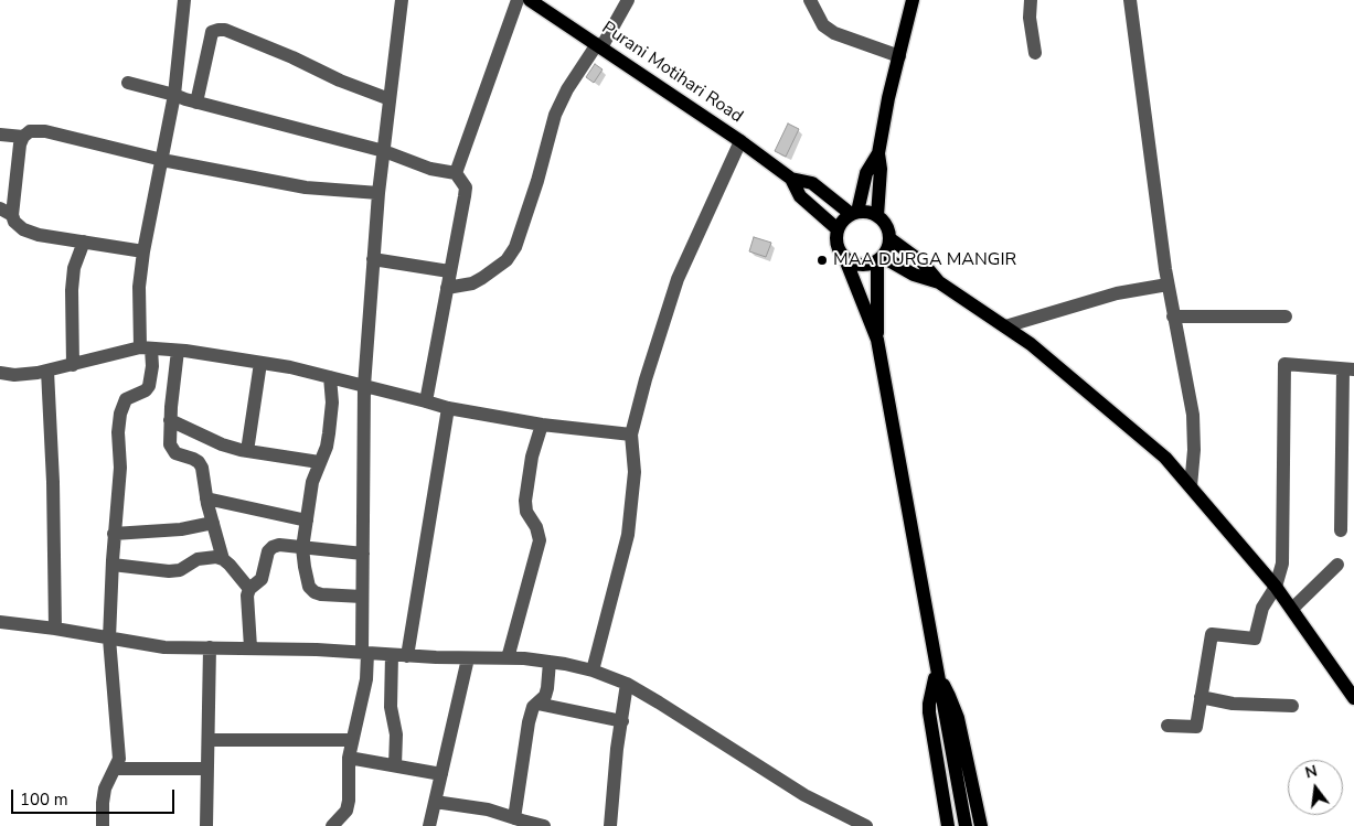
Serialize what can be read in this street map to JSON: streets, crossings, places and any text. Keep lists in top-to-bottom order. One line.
{"streets":{"main road":["Purani Motihari Road"]},"places":["MAA DURGA MANGIR"],"scale_bar":"100 m","north":"top"}
